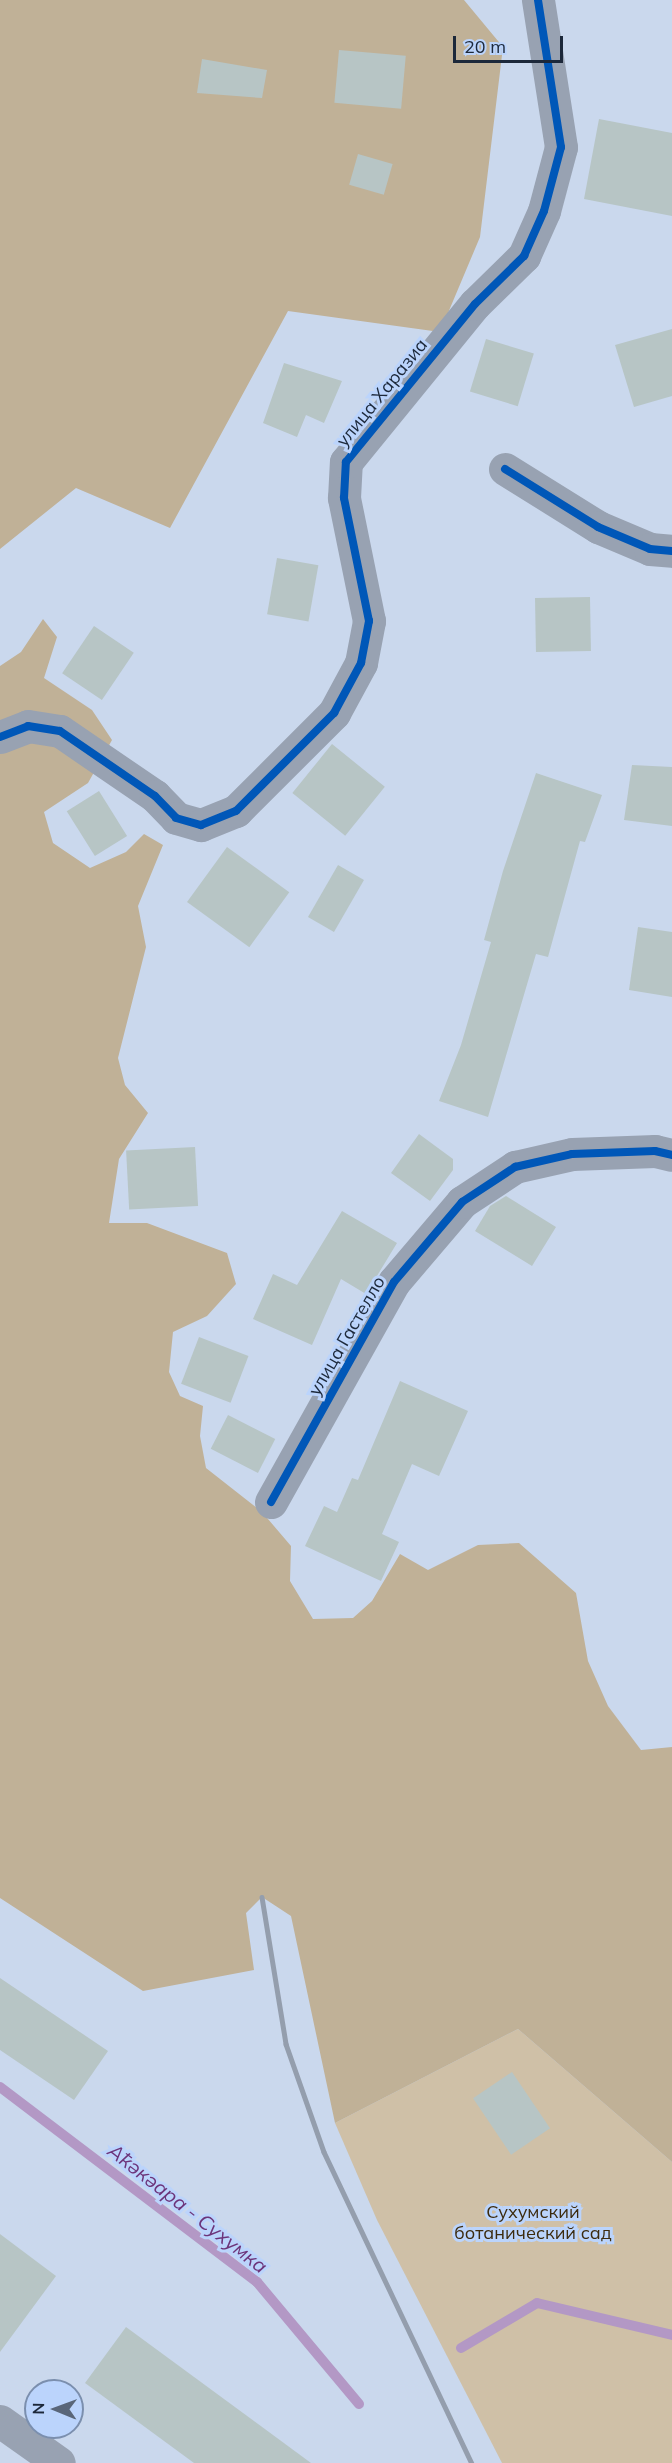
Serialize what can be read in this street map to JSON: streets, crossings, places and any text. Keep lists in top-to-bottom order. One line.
{"streets":{"street":["улица Харазиа","улица Гастелло"]},"water":["Аҟәкәара - Сухумка"],"parks":["Сухумский ботанический сад"],"scale_bar":"20 m","north":"left"}
